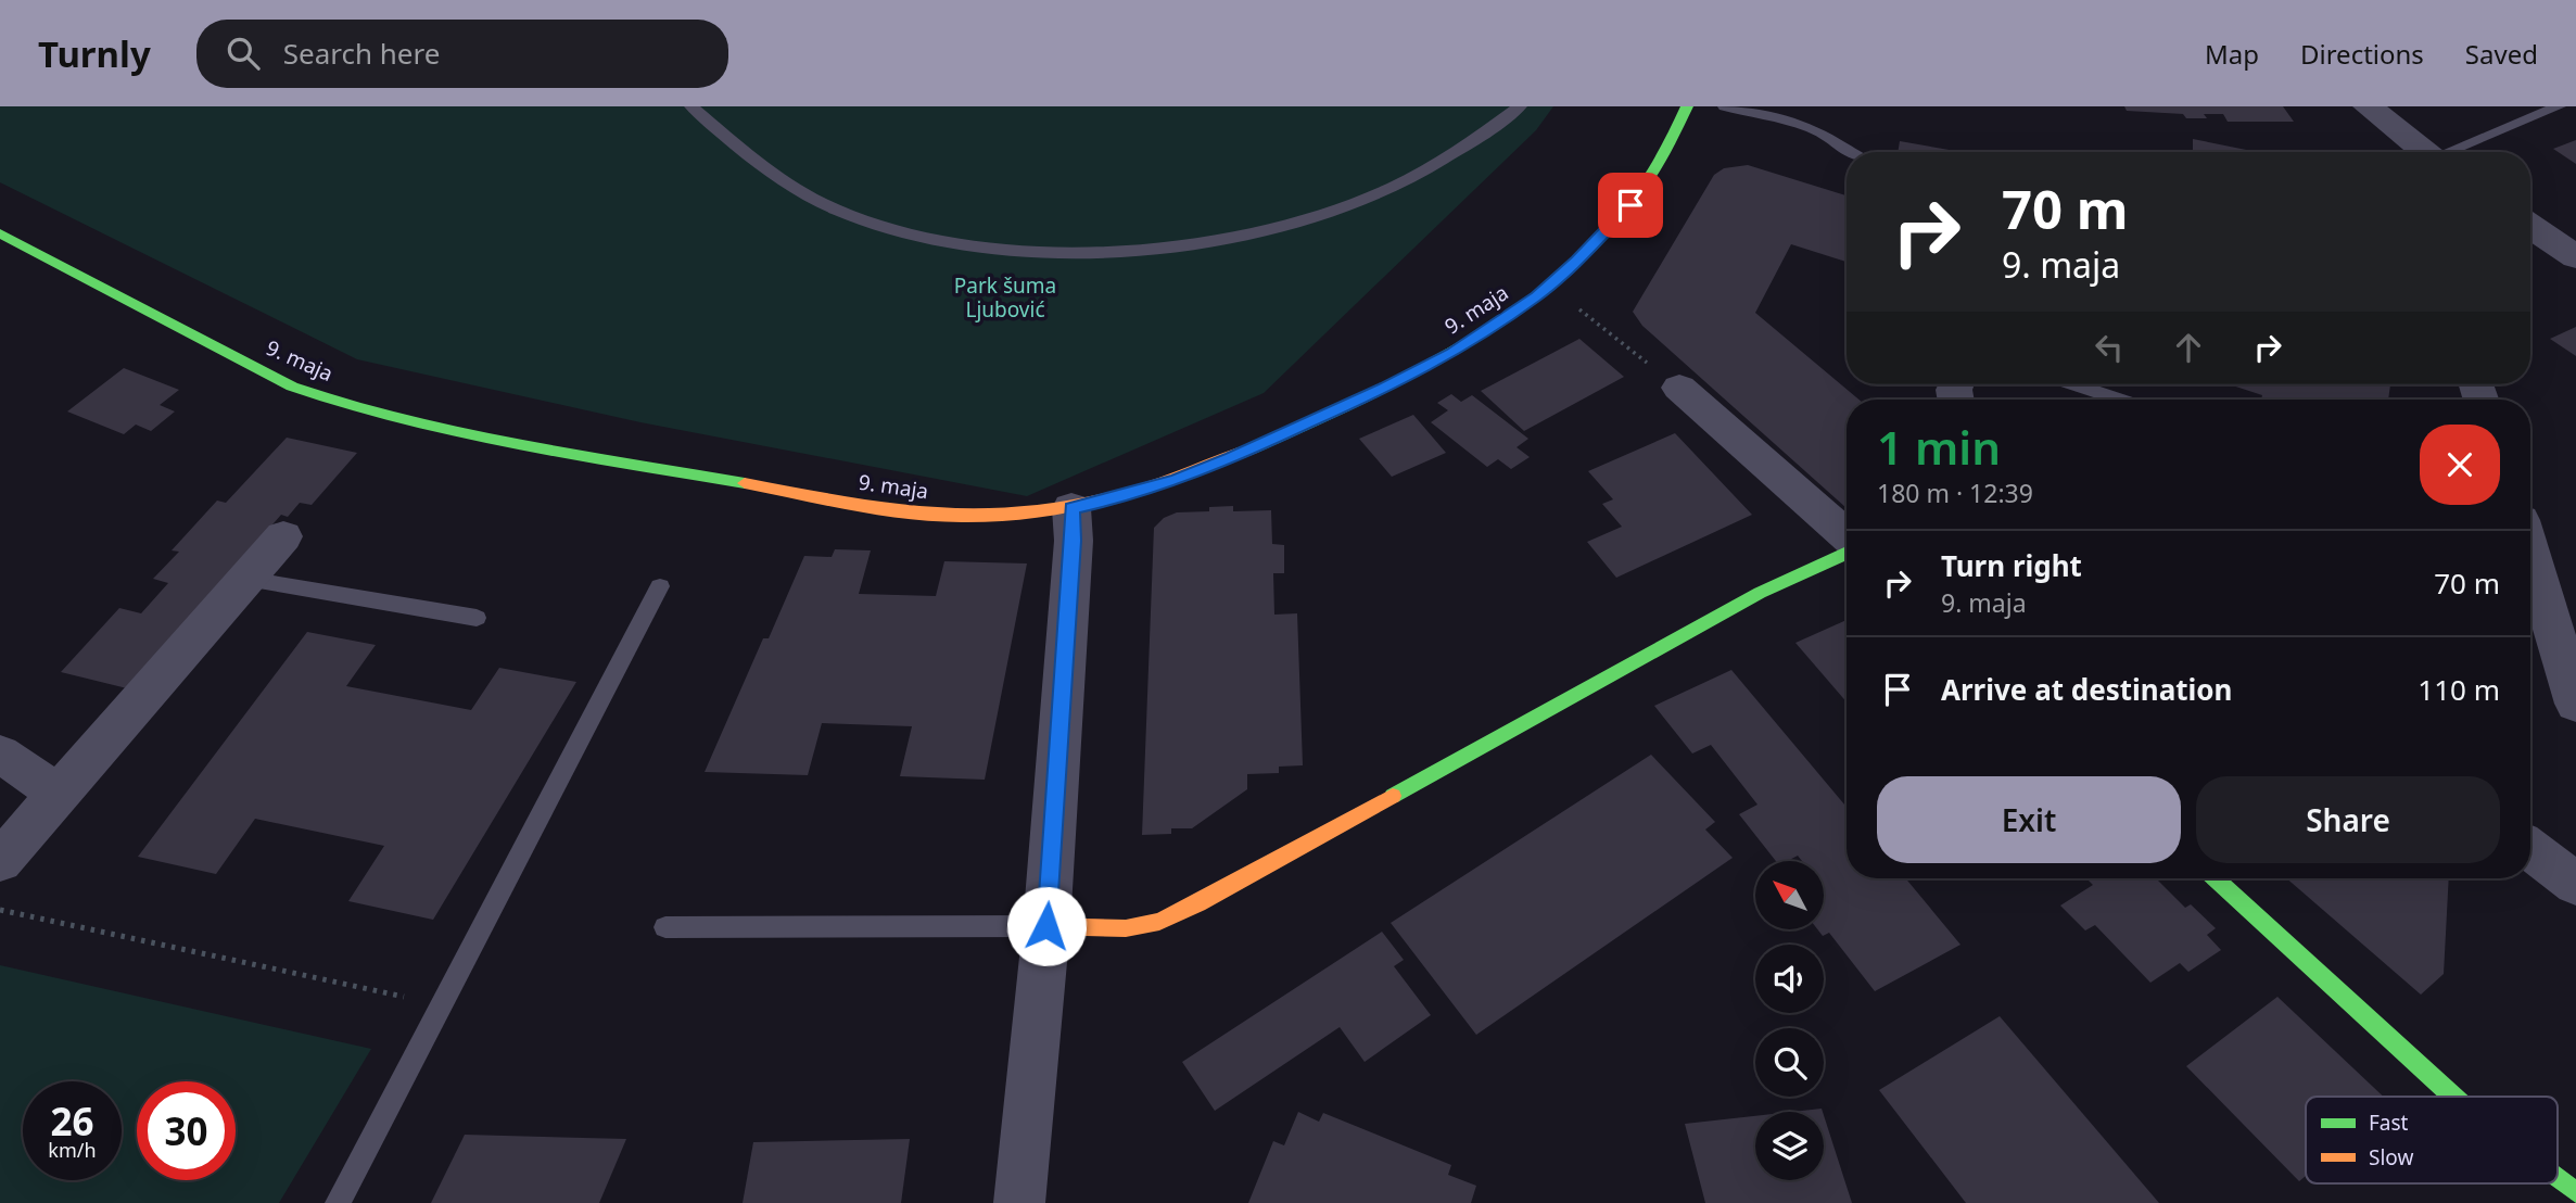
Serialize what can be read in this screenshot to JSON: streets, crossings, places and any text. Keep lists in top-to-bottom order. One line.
{"streets":{"street":["9. maja"]},"parks":["Park šuma Ljubović"],"legend":["Fast","Slow"],"north":"top left","page":{"header":"Turnly","search":"Search here","nav":["Map","Directions","Saved"],"turn":["70 m","9. maja"],"heading":["1 min","180 m · 12:39"],"list":[{"name":"Turn right","note":"9. maja","value":"70 m"},{"name":"Arrive at destination","value":"110 m"}],"buttons":["Exit","Share"],"speed":"26 km/h","limit":"30"}}
